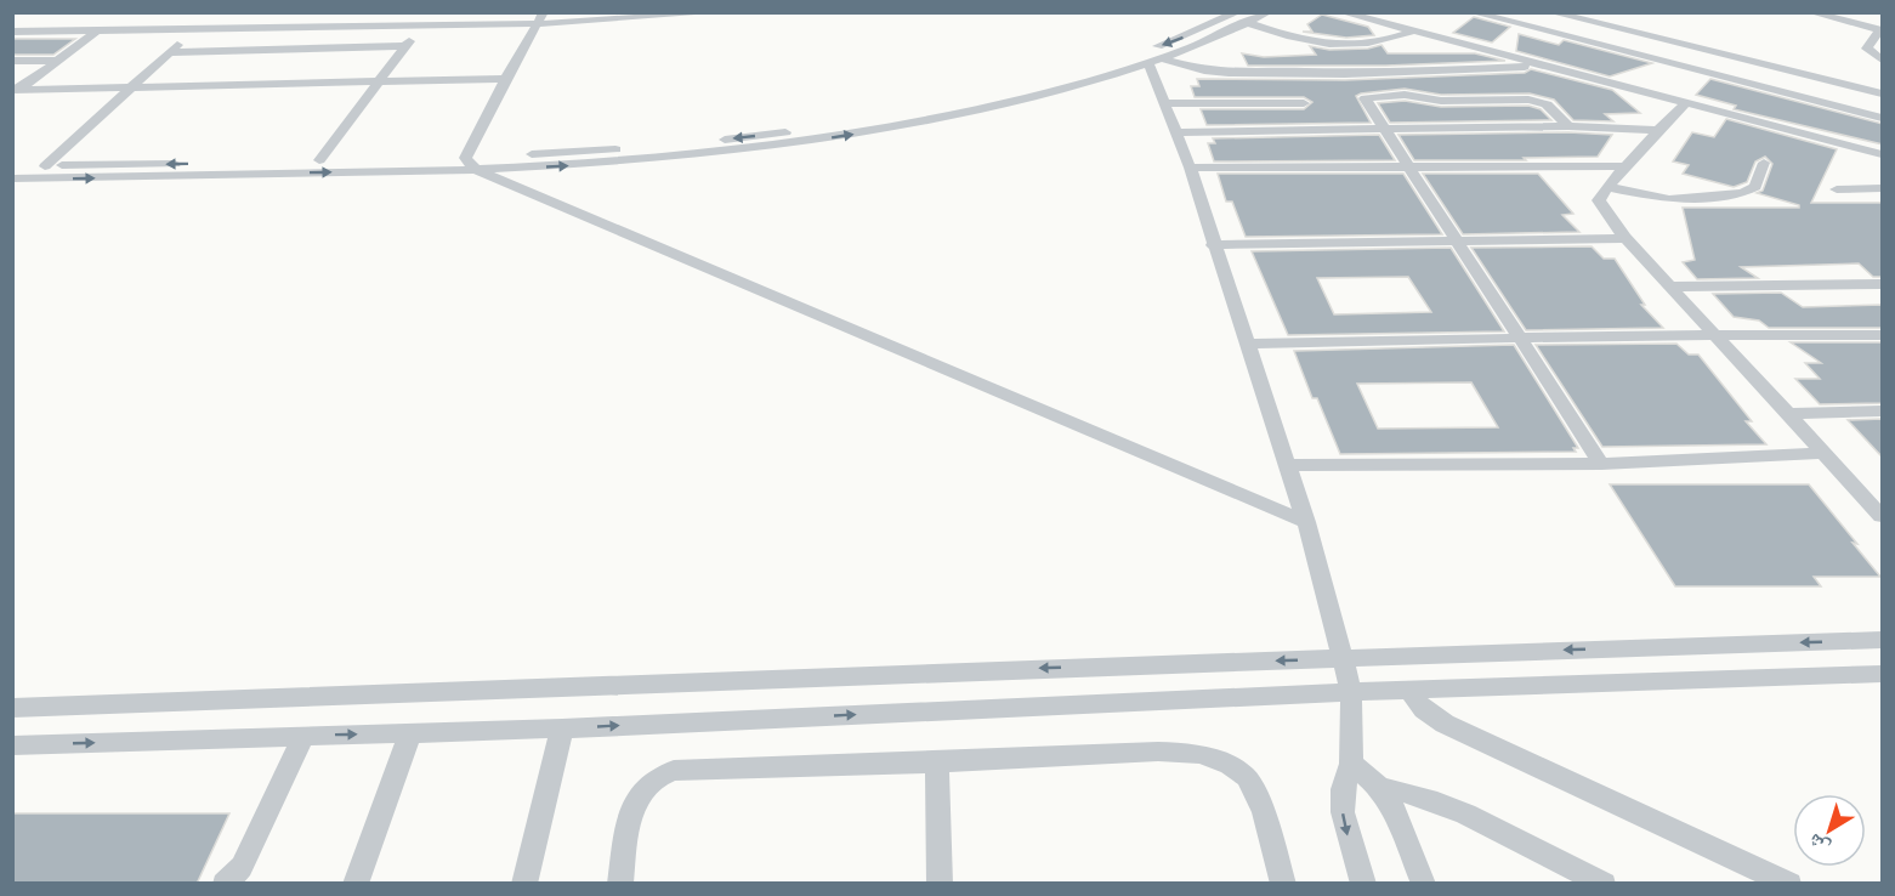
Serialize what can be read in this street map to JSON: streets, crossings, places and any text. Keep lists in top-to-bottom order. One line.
{"north":"bottom left"}
